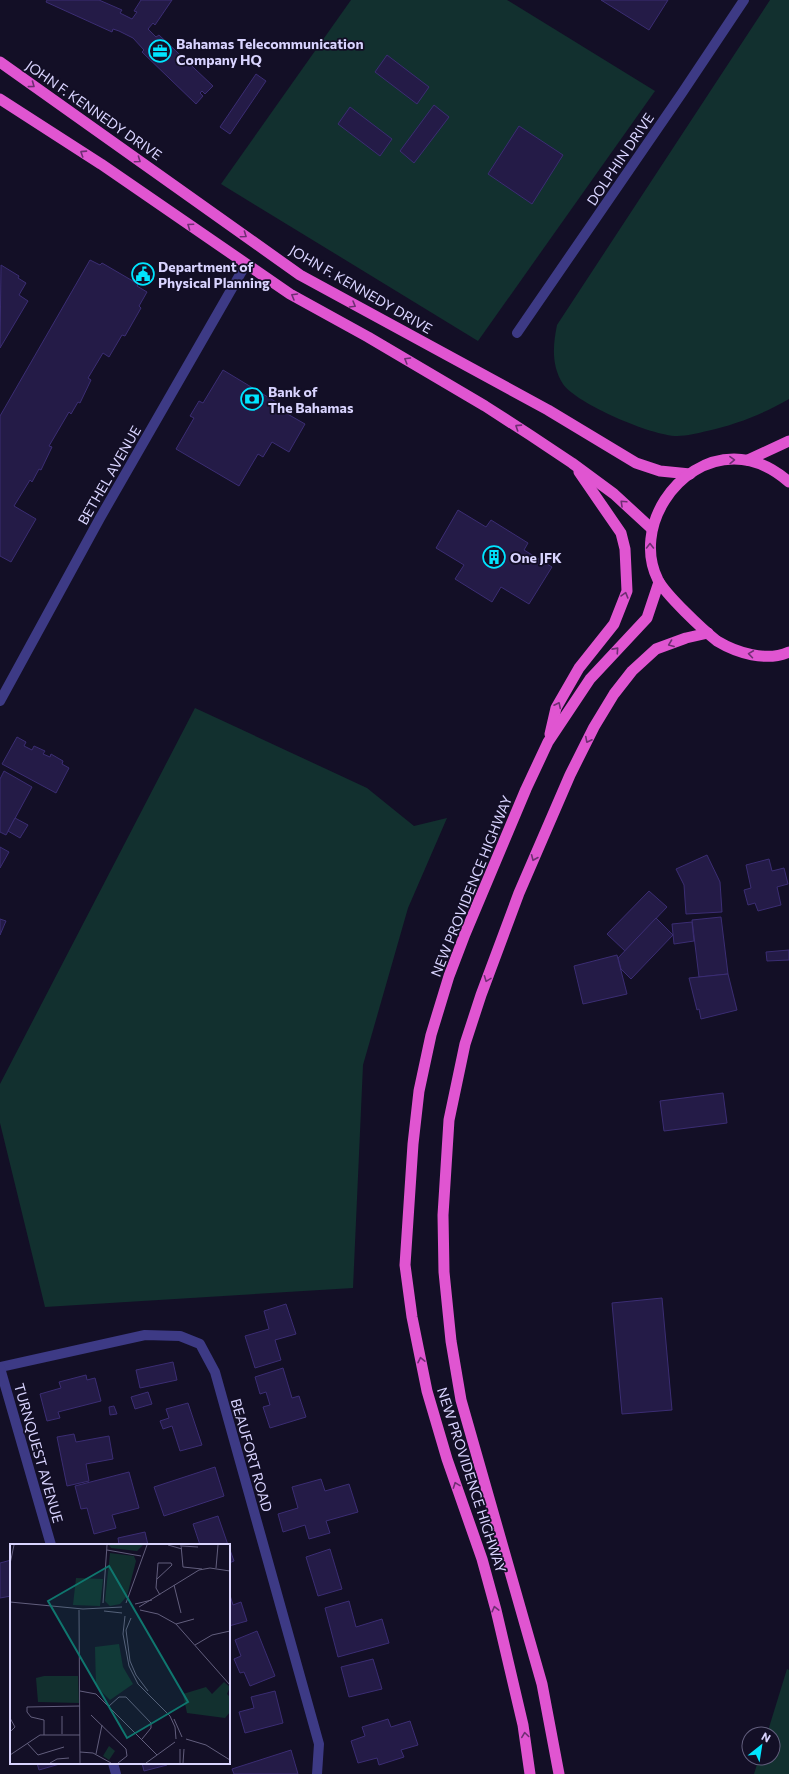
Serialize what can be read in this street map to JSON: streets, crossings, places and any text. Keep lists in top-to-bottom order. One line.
{"streets":{"highway":["JOHN F. KENNEDY DRIVE","NEW PROVIDENCE HIGHWAY"],"street":["DOLPHIN DRIVE","BETHEL AVENUE","TURNQUEST AVENUE","BEAUFORT ROAD"]},"crossings":[["TURNQUEST AVENUE","BEAUFORT ROAD"]],"places":{"office":["Bahamas Telecommunication Company HQ"],"public building":["Department of Physical Planning"],"bank":["Bank of The Bahamas"],"building":["One JFK"]},"north":"top right"}
